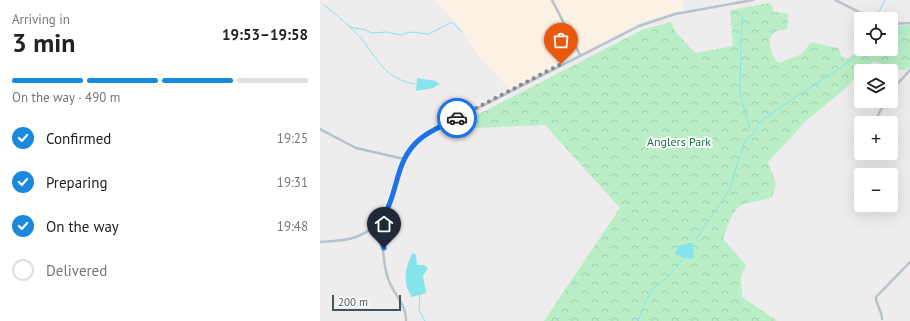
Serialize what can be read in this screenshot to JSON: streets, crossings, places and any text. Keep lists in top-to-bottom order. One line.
{"parks":["Anglers Park"],"scale_bar":"200 m","page":{"heading":["3 min","Arriving in","19:53–19:58"],"map_buttons":["+","−"],"bar":"On the way · 490 m","list":[["Confirmed","19:25"],["Preparing","19:31"],["On the way","19:48"],"Delivered"],"scale":"200 m"}}
